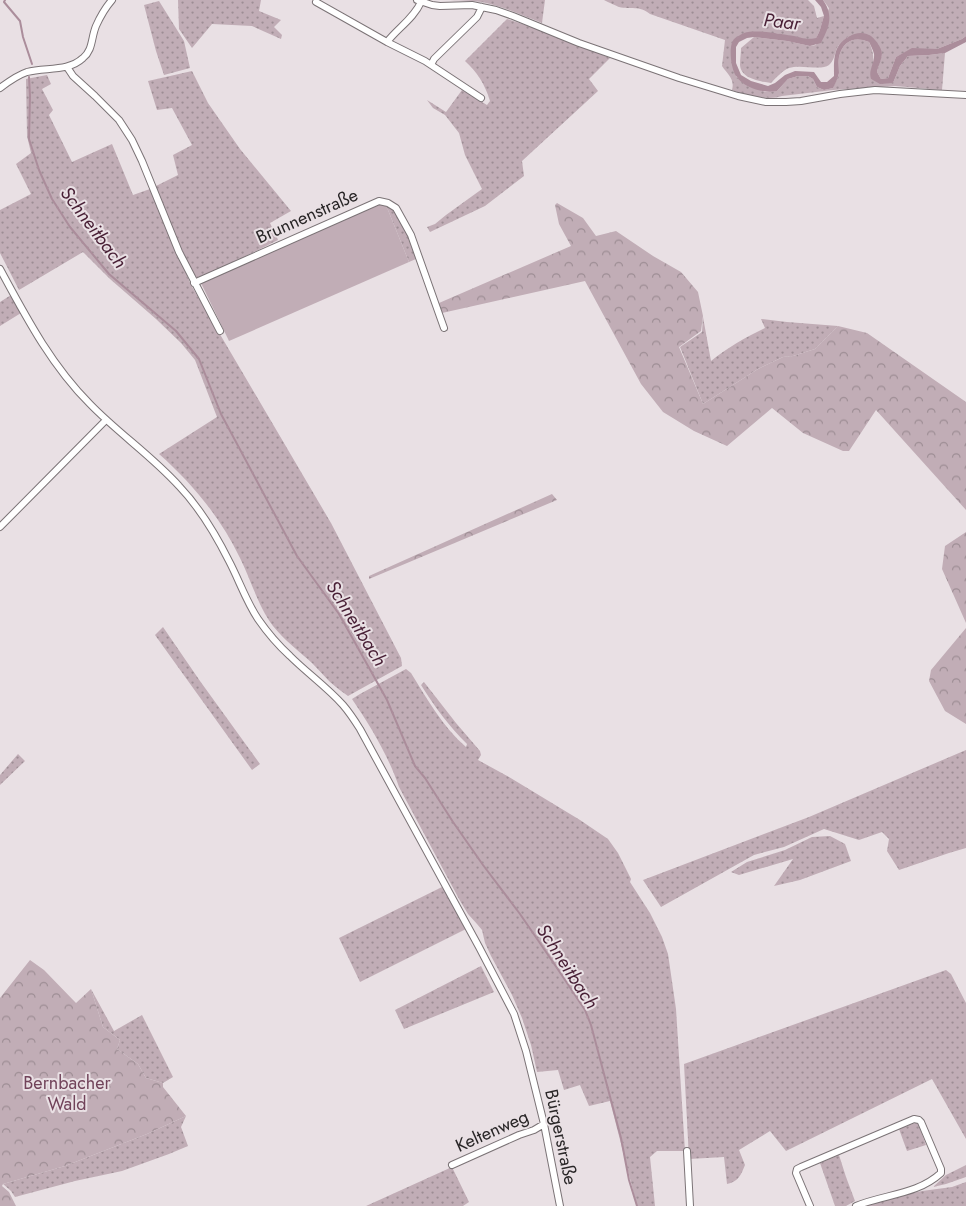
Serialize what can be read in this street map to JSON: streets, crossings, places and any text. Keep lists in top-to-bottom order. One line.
{"streets":{"street":["Brunnenstraße","Keltenweg","Bürgerstraße"]},"crossings":[["Keltenweg","Bürgerstraße"]],"water":["Paar","Schneitbach"],"parks":["Bernbacher Wald"]}
